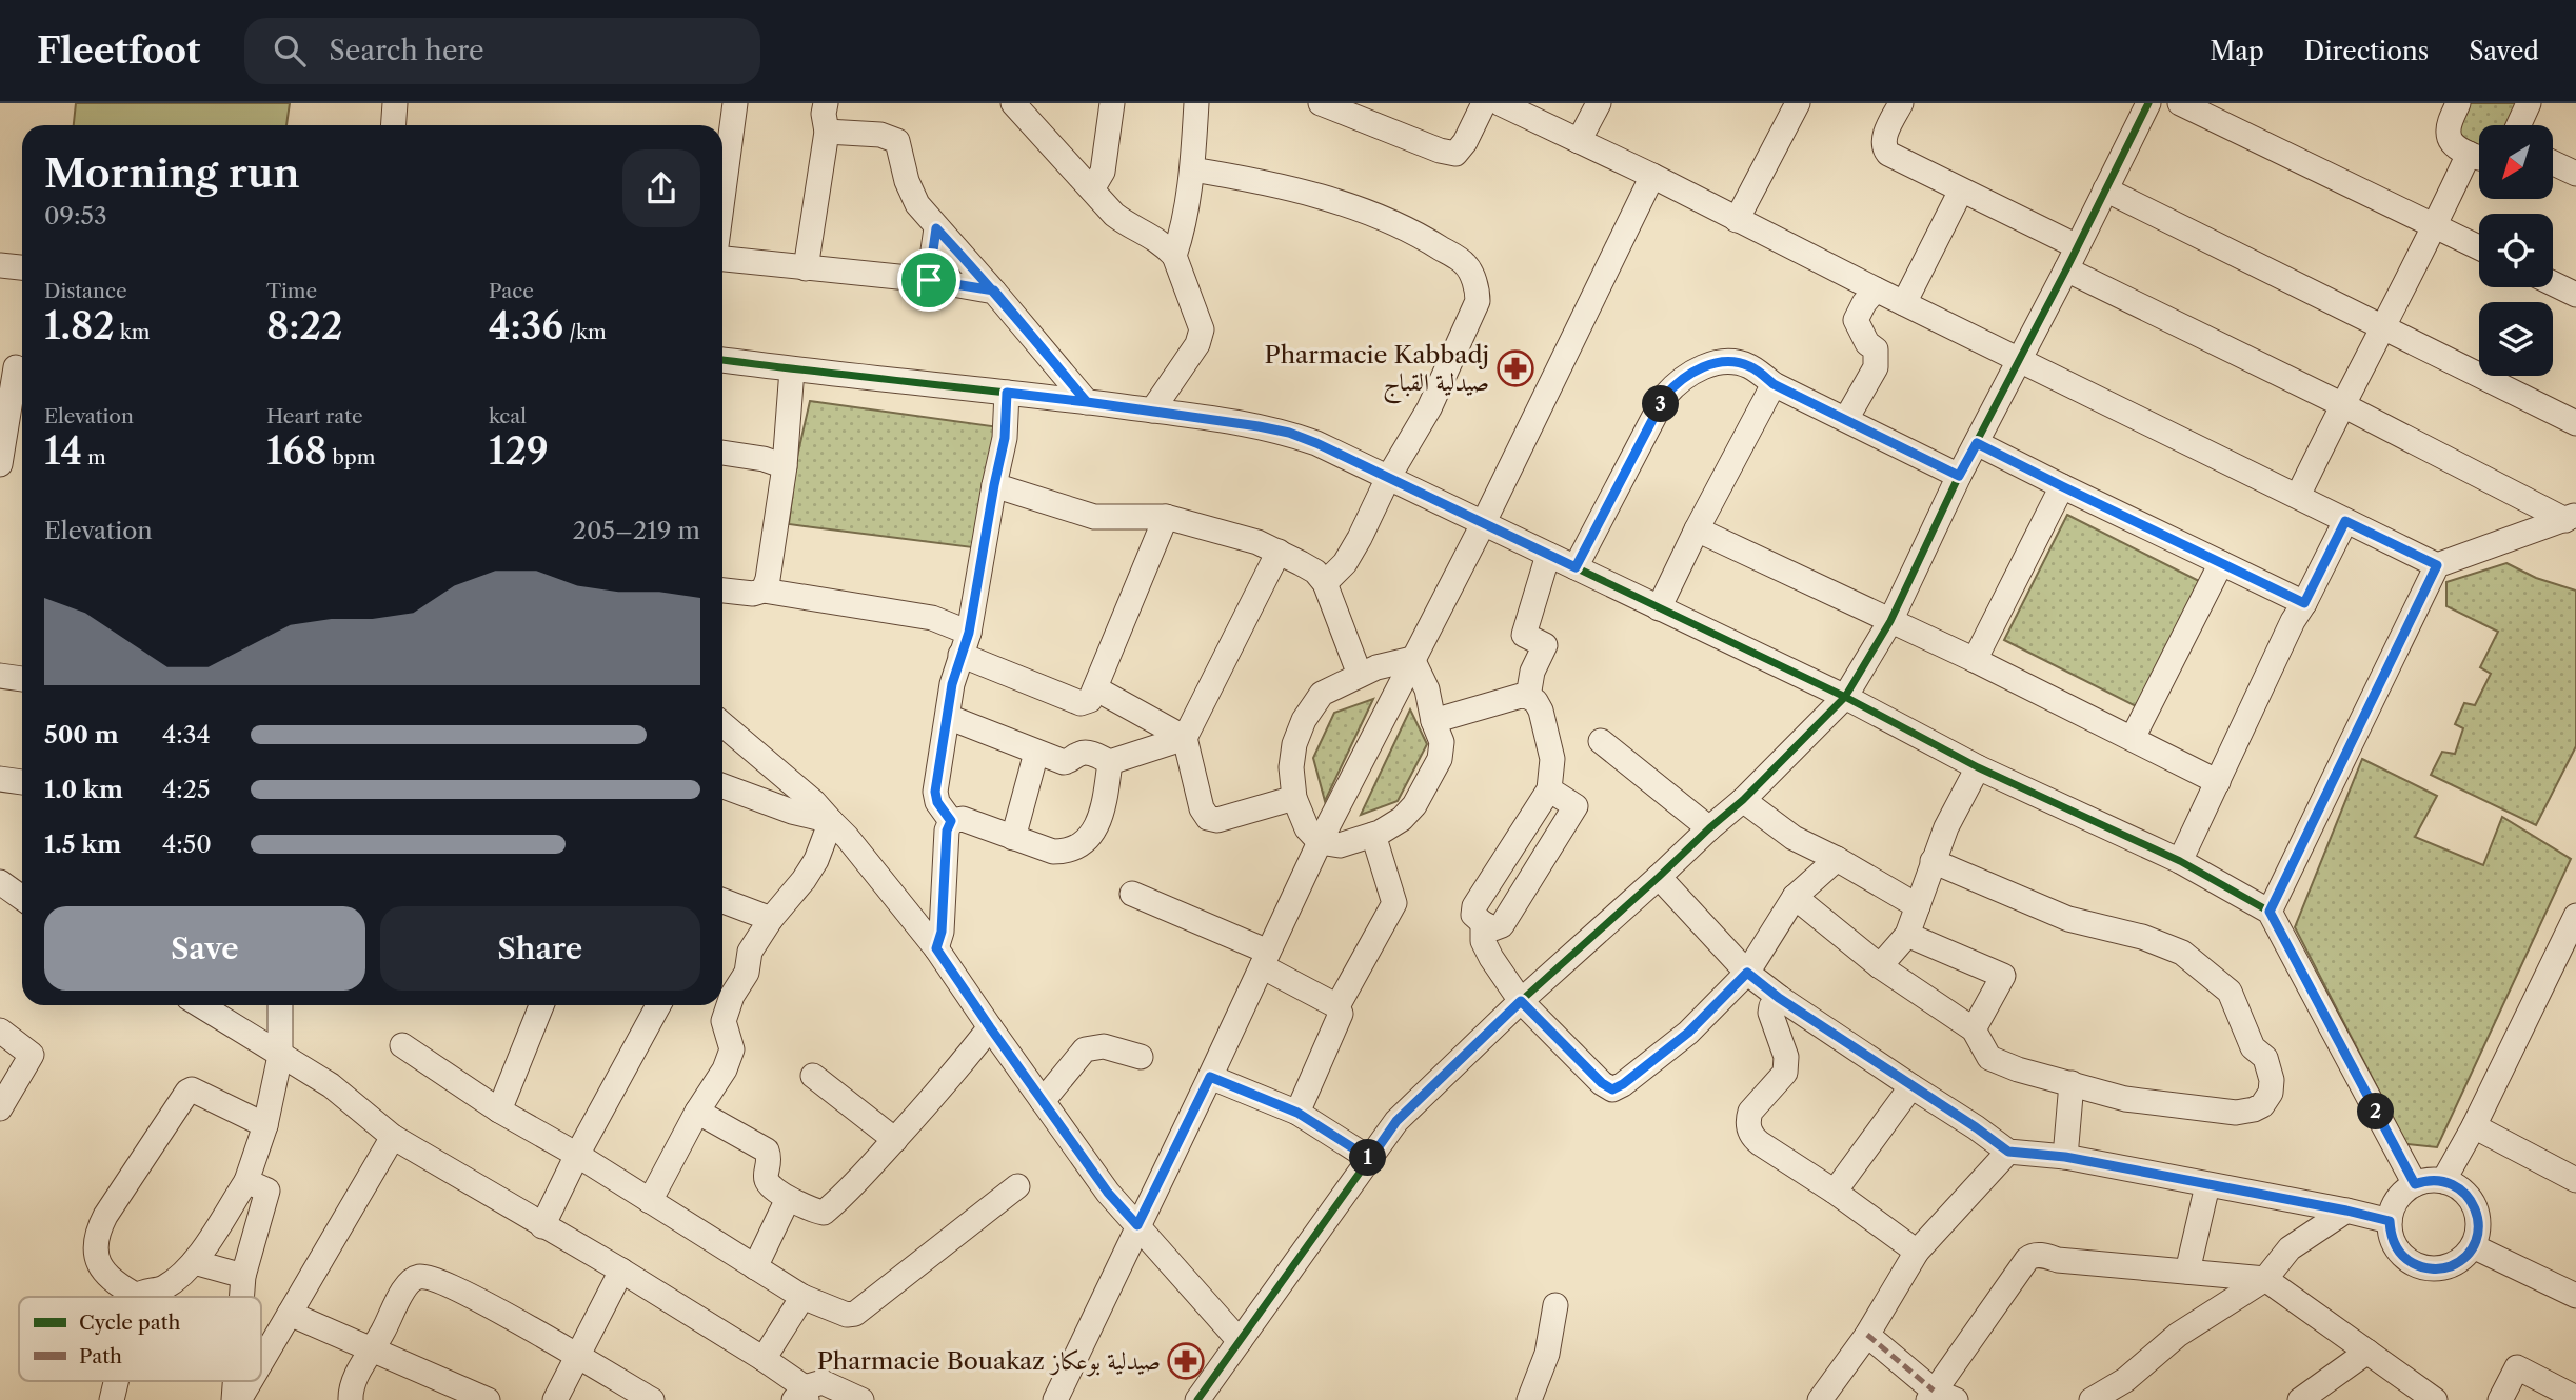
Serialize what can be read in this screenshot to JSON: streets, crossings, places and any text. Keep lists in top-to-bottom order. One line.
{"places":{"pharmacy":["Pharmacie Kabbadj صيدلية القباج","Pharmacie Bouakaz صيدلية بوعكاز"]},"legend":["Cycle path","Path"],"north":"bottom left","page":{"header":"Fleetfoot","search":"Search here","nav":["Map","Directions","Saved"],"heading":["Morning run","09:53"],"stats":[["Distance","1.82 km"],["Time","8:22"],["Pace","4:36 /km"],["Elevation","14 m"],["Heart rate","168 bpm"],["kcal","129"]],"pins":["3","2","1"],"chart":["Elevation","205–219 m"],"list":[{"name":"500 m","note":"4:34"},{"name":"1.0 km","note":"4:25"},{"name":"1.5 km","note":"4:50"}],"buttons":["Save","Share"]}}
